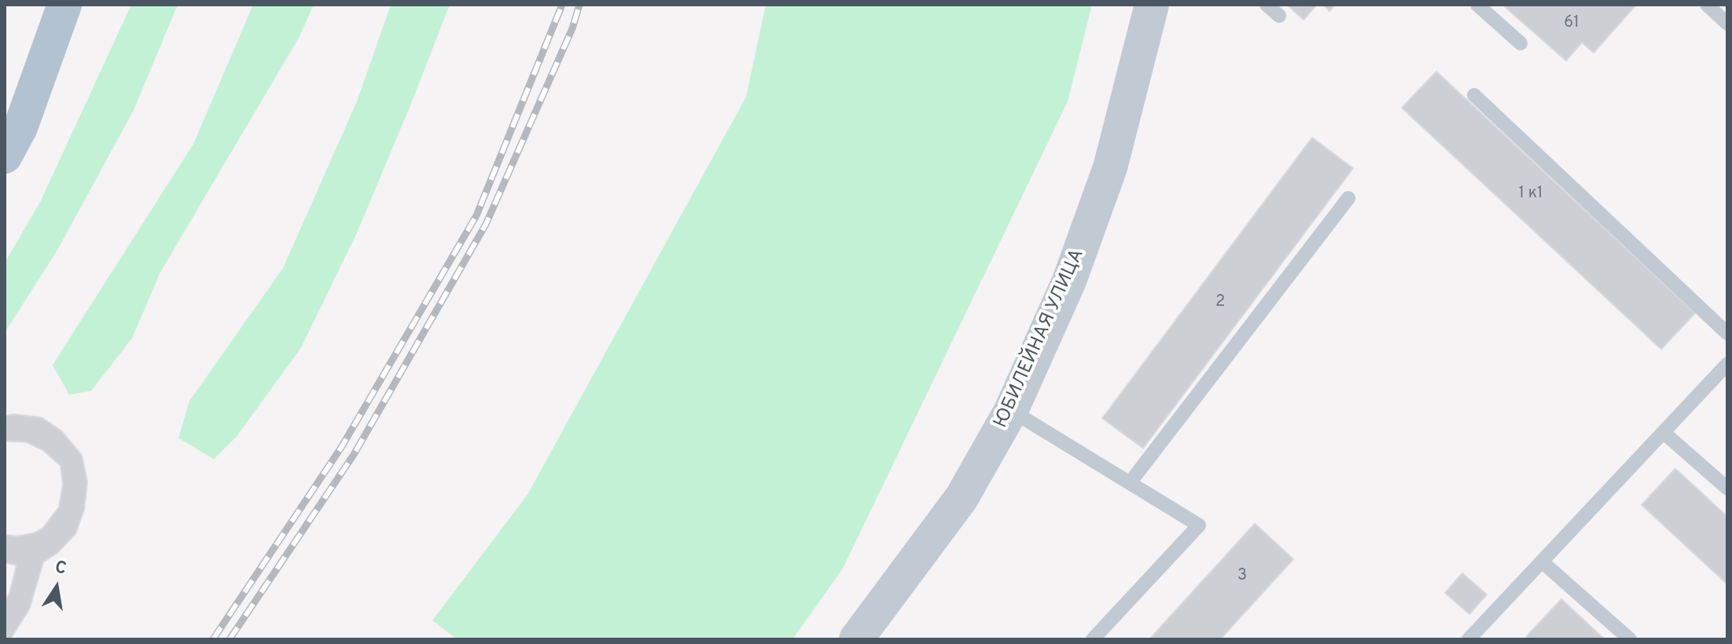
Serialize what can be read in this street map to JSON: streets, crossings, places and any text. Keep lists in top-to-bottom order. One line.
{"streets":{"street":["ЮБИЛЕЙНАЯ УЛИЦА"]},"house_numbers":["61","1 к1","2","3"],"north":"top"}
